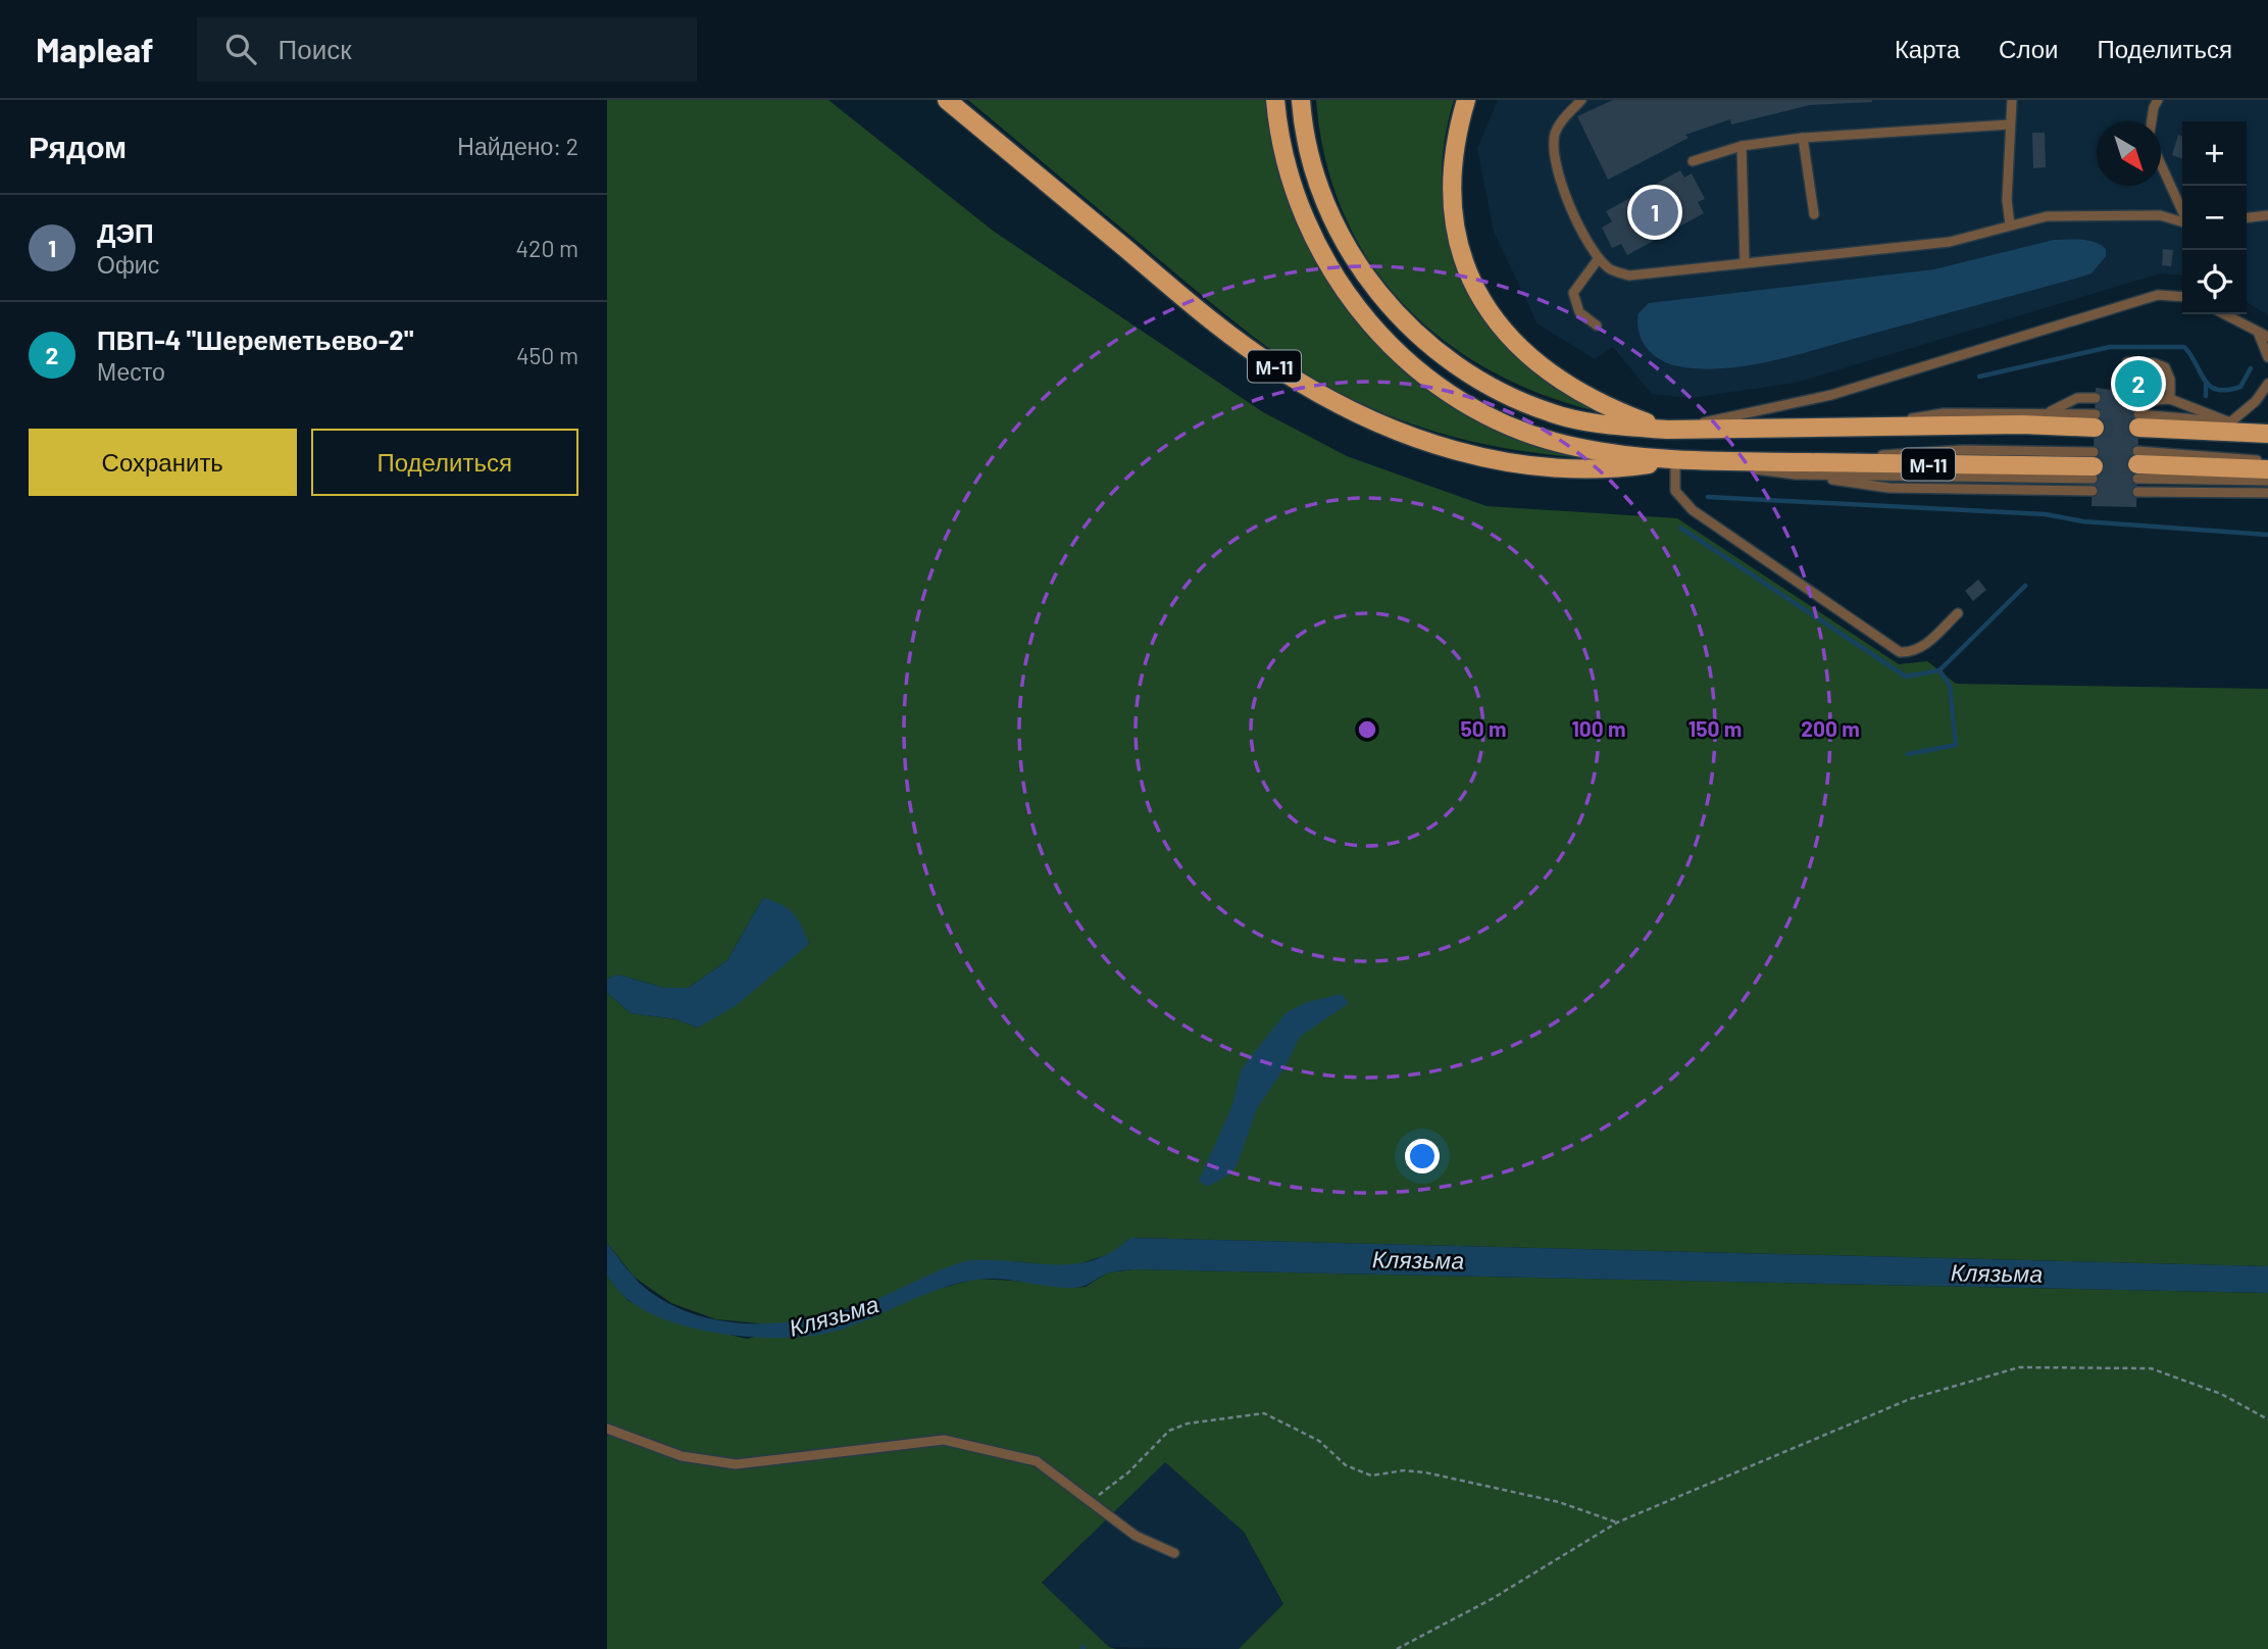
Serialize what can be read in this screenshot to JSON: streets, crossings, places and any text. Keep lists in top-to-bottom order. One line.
{"streets":{"main road":["М-11"]},"water":["Клязьма"],"north":"bottom right","page":{"header":"Mapleaf","search":"Поиск","nav":["Карта","Слои","Поделиться"],"heading":["Рядом","Найдено: 2"],"map_buttons":["+","−"],"pins":["1","2"],"list":[{"mark":"1","name":"ДЭП","note":"Офис","value":"420 m"},{"mark":"2","name":"ПВП-4 \"Шереметьево-2\"","note":"Место","value":"450 m"}],"buttons":["Сохранить","Поделиться"]},"rings":["50 m","100 m","150 m","200 m"]}
